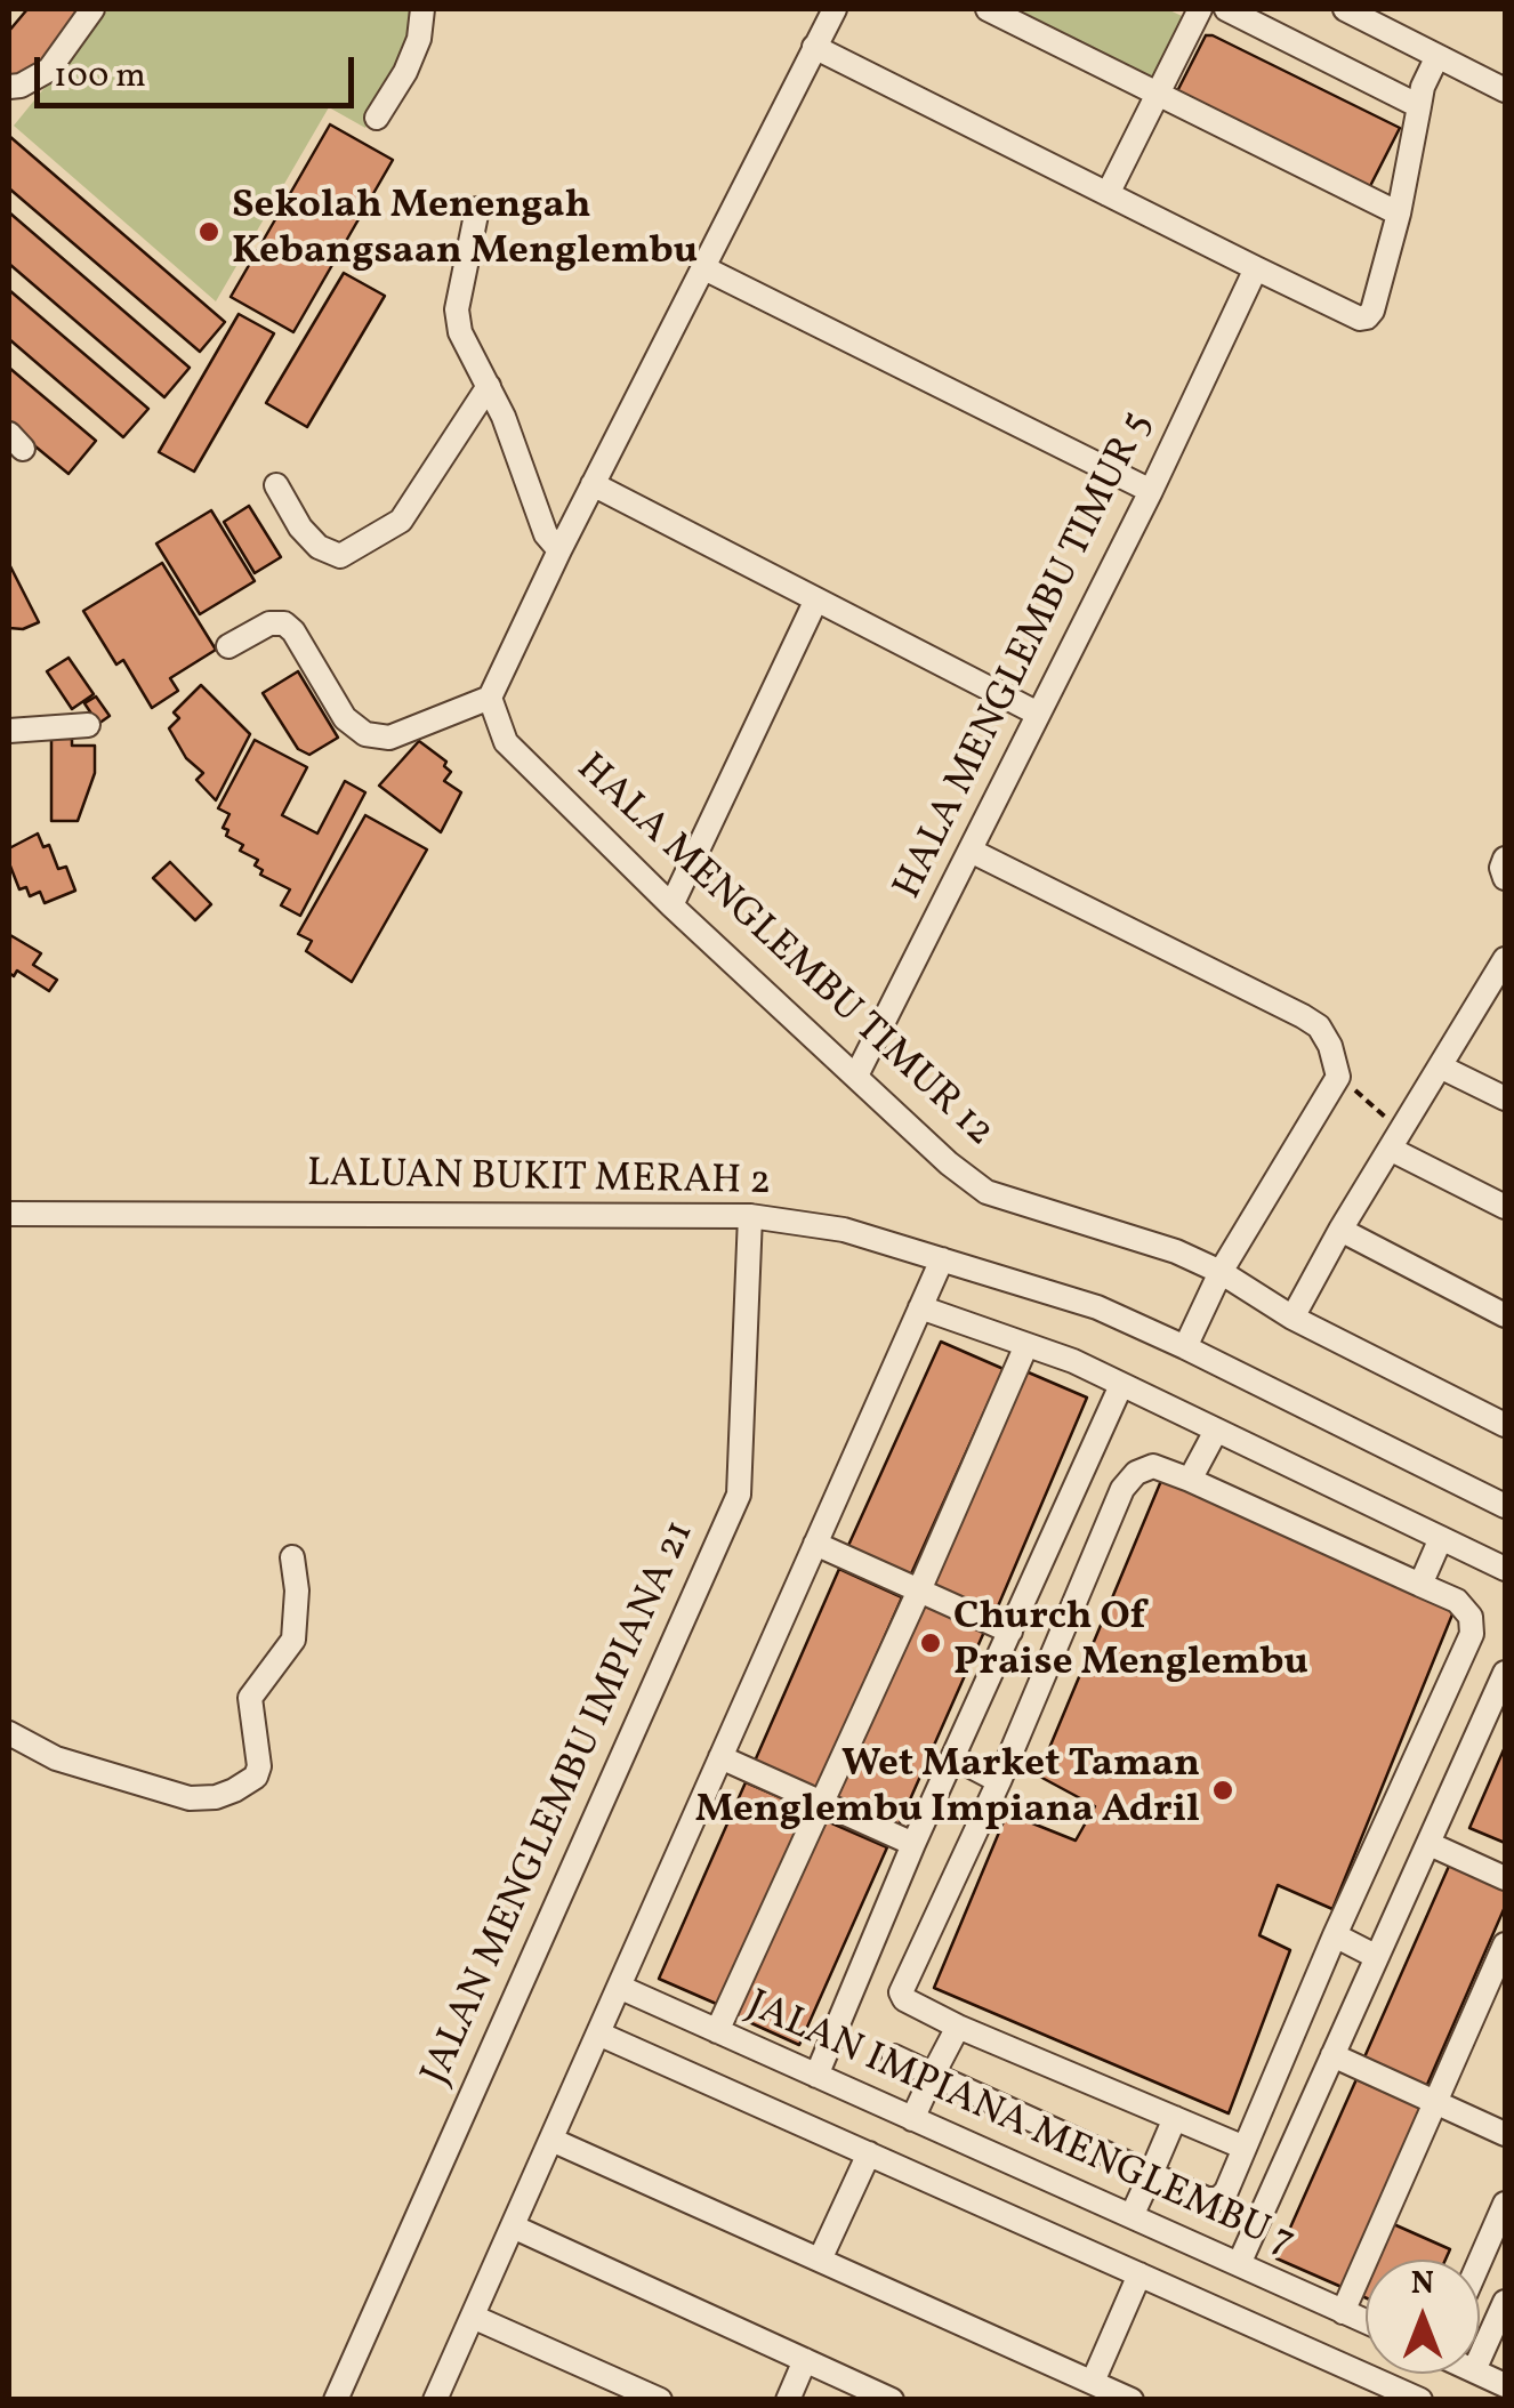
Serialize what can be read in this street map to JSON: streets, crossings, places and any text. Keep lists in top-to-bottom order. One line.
{"streets":{"street":["HALA MENGLEMBU TIMUR 5","HALA MENGLEMBU TIMUR 12","LALUAN BUKIT MERAH 2","JALAN MENGLEMBU IMPIANA 21","JALAN IMPIANA MENGLEMBU 7"]},"crossings":[["HALA MENGLEMBU TIMUR 5","HALA MENGLEMBU TIMUR 12"],["LALUAN BUKIT MERAH 2","JALAN MENGLEMBU IMPIANA 21"]],"places":["Sekolah Menengah Kebangsaan Menglembu","Church Of Praise Menglembu","Wet Market Taman Menglembu Impiana Adril"],"scale_bar":"100 m","north":"top"}
